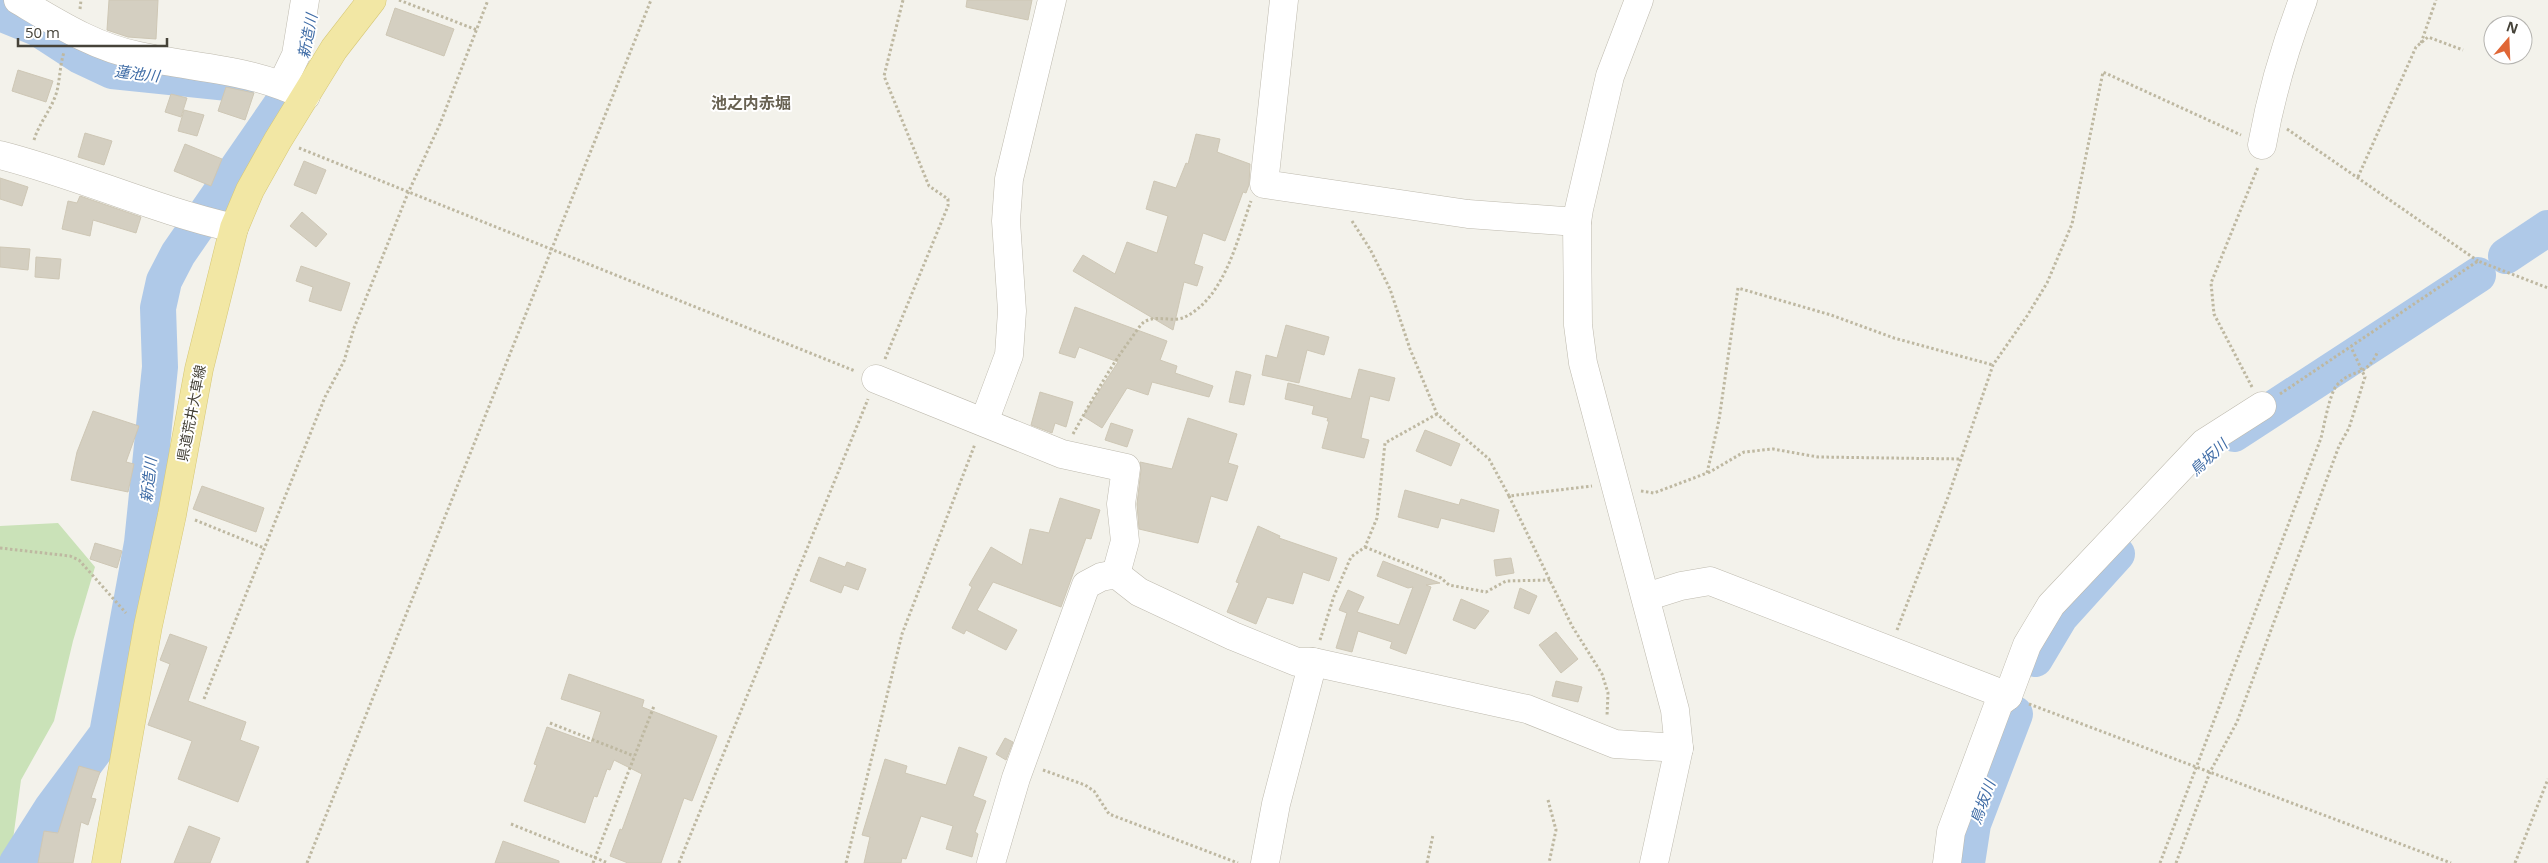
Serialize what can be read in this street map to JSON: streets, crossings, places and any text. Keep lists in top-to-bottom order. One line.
{"streets":{"main road":["県道荒井大草線"]},"districts":["池之内赤堀"],"water":["新造川","蓮池川","鳥坂川"],"scale_bar":"50 m","north":"top"}
